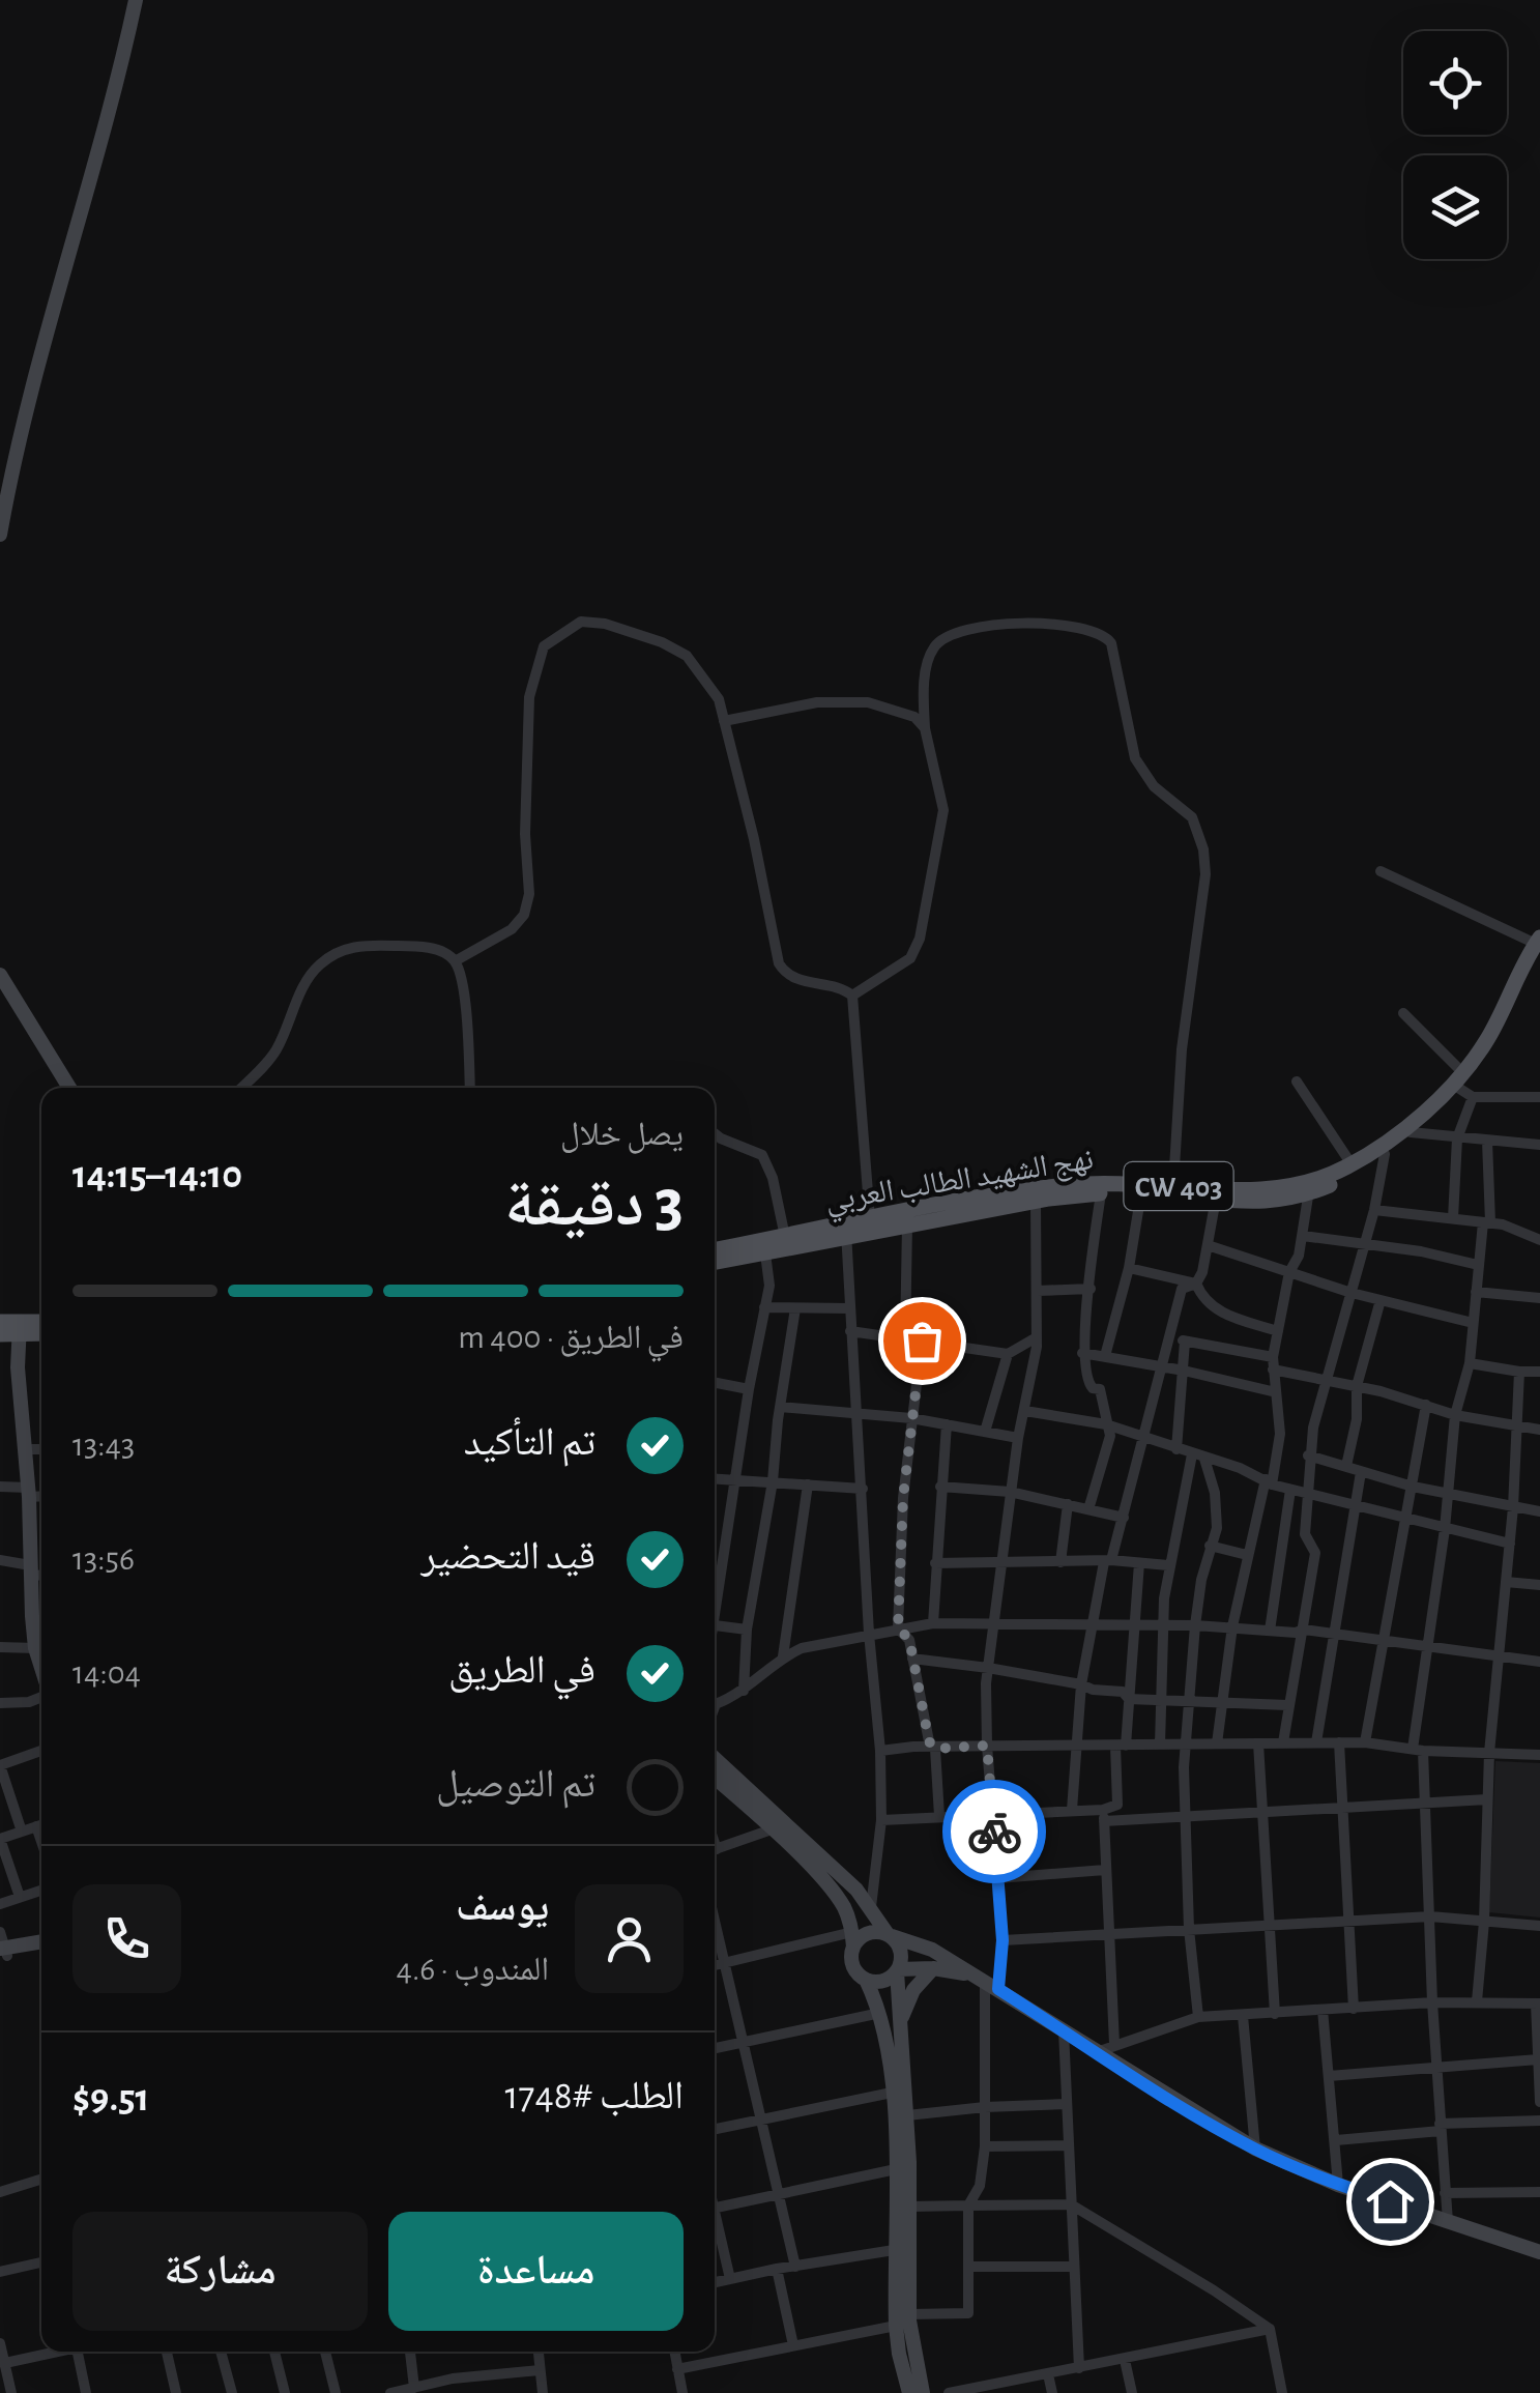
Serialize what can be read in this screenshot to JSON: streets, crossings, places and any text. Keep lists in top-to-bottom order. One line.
{"streets":{"main road":["نهج الشهيد الطالب العربي","CW 403"]},"page":{"heading":["3 دقيقة","يصل خلال","14:10–14:15"],"panel":["يوسف","المندوب · 4.6","الطلب #1748","$9.51"],"bar":"في الطريق · 400 m","list":[["تم التأكيد","13:43"],["قيد التحضير","13:56"],["في الطريق","14:04"],"تم التوصيل"],"buttons":["مساعدة","مشاركة"]}}
